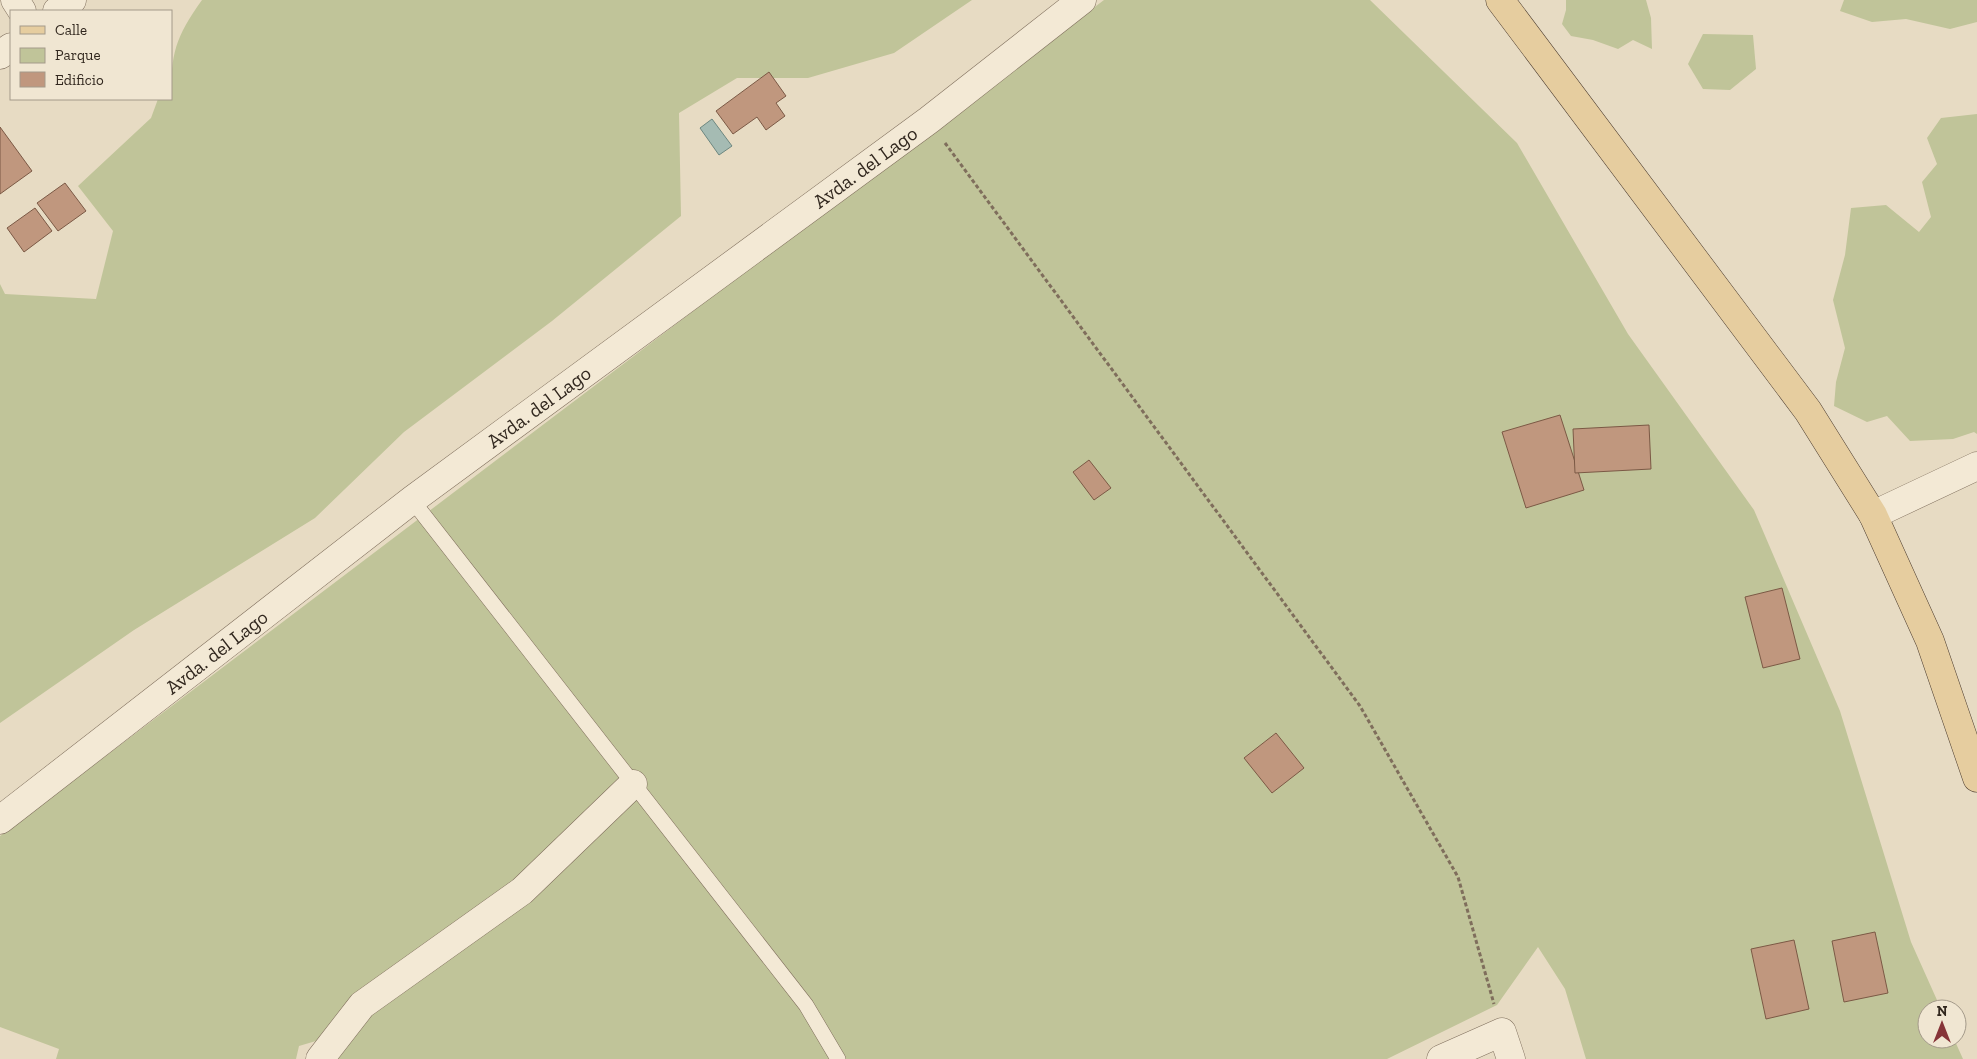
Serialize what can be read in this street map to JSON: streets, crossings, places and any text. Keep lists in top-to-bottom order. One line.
{"streets":{"street":["Avda. del Lago"]},"legend":["Calle","Parque","Edificio"],"north":"top"}
